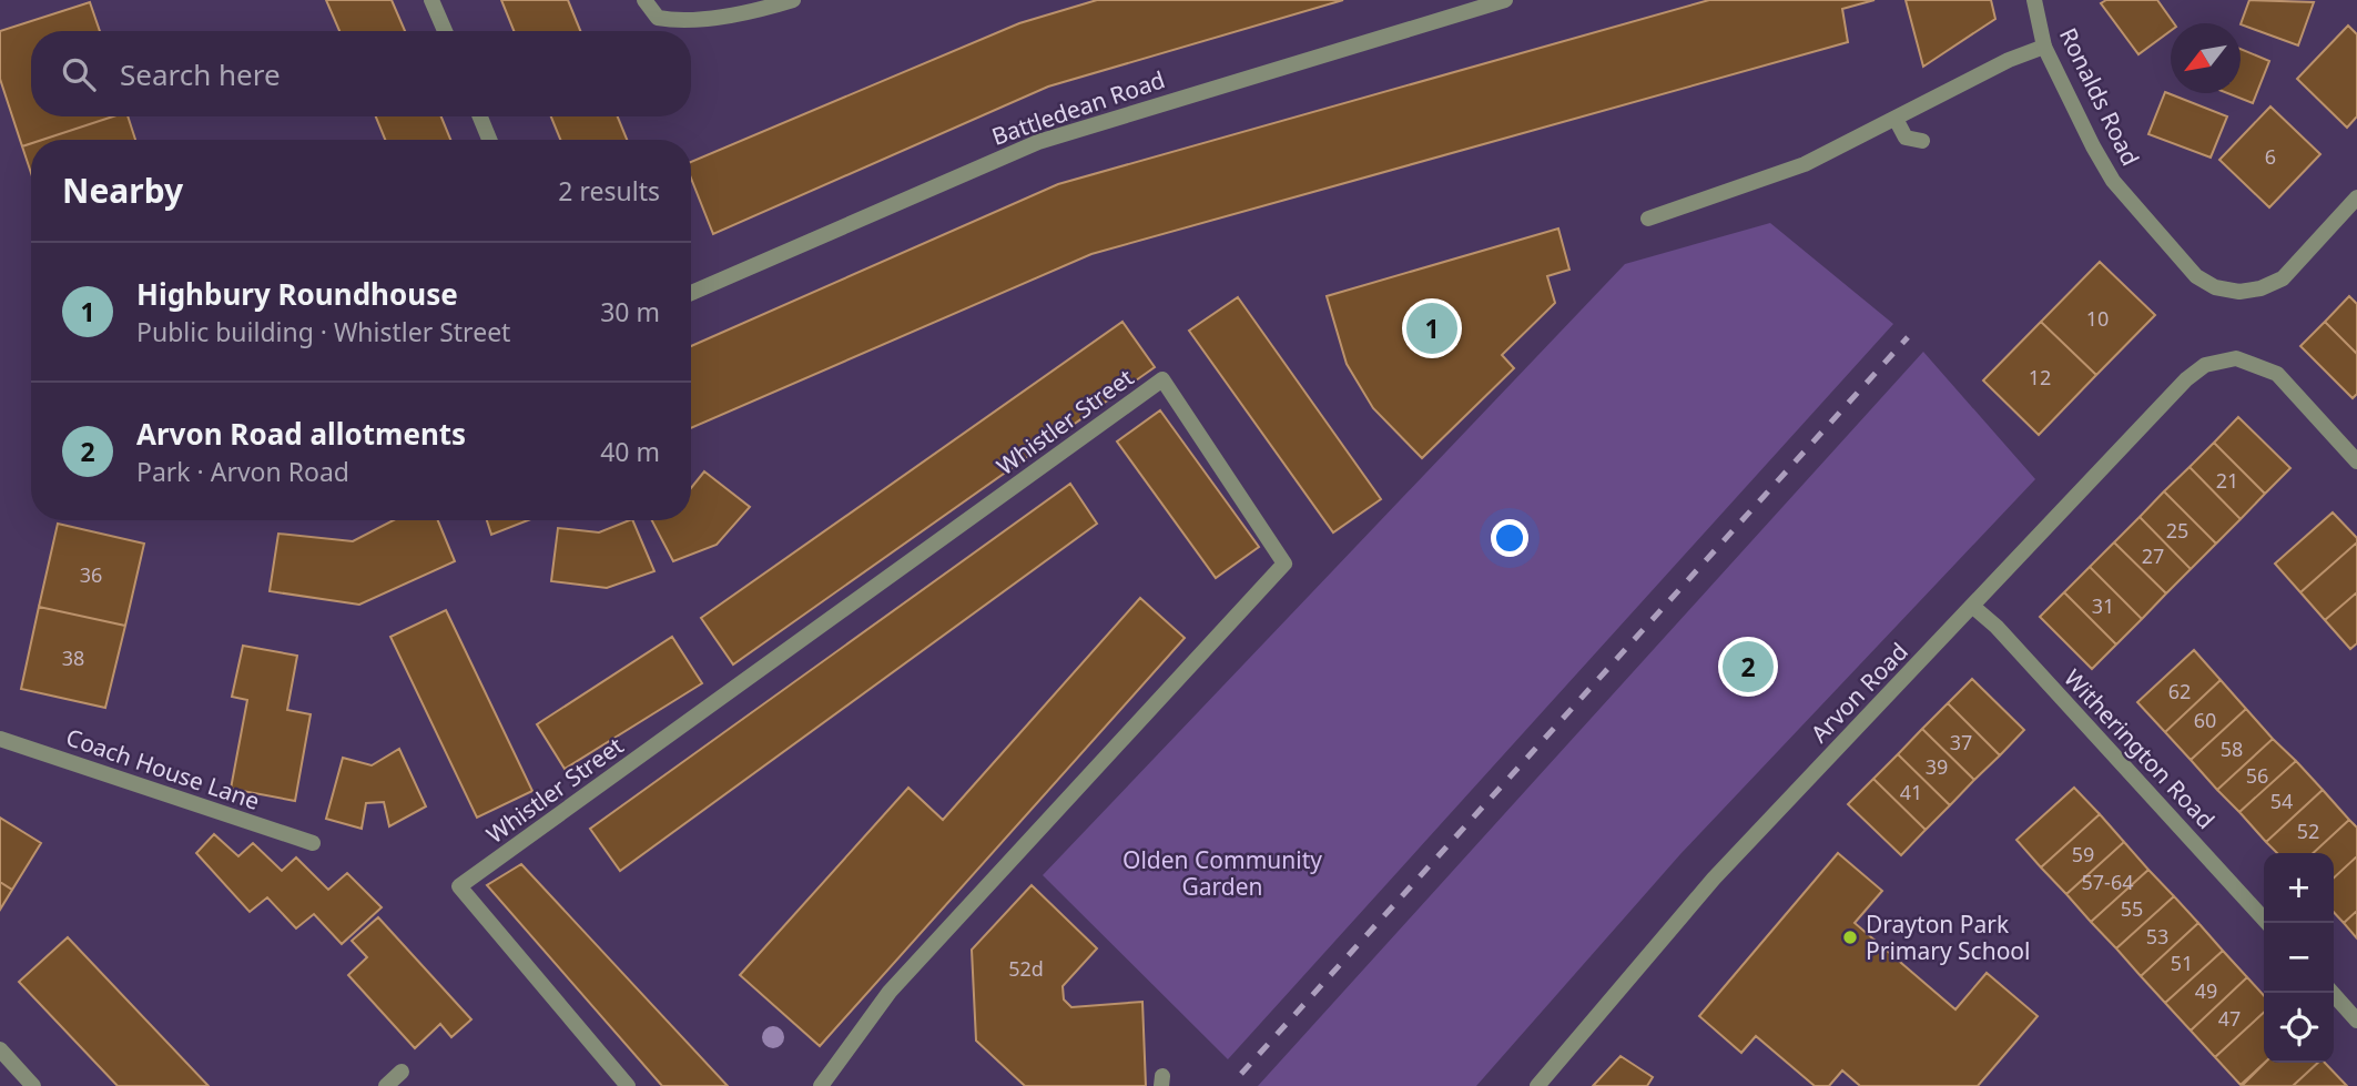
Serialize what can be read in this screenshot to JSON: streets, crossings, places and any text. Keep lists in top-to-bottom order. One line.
{"streets":{"street":["Ronalds Road","Battledean Road","Whistler Street","Arvon Road","Witherington Road","Coach House Lane"]},"crossings":[["Arvon Road","Witherington Road"]],"parks":["Olden Community Garden"],"places":["Drayton Park Primary School"],"house_numbers":["6","10","12","21","25","27","36","31","38","62","60","37","58","39","56","41","54","52","59","57-64","55","53","51","52d","49","47"],"north":"bottom left","page":{"search":"Search here","heading":["Nearby","2 results"],"list":[{"mark":"1","name":"Highbury Roundhouse","note":"Public building · Whistler Street","value":"30 m"},{"mark":"2","name":"Arvon Road allotments","note":"Park · Arvon Road","value":"40 m"}],"pins":["1","2"],"map_buttons":["+","−"]}}
